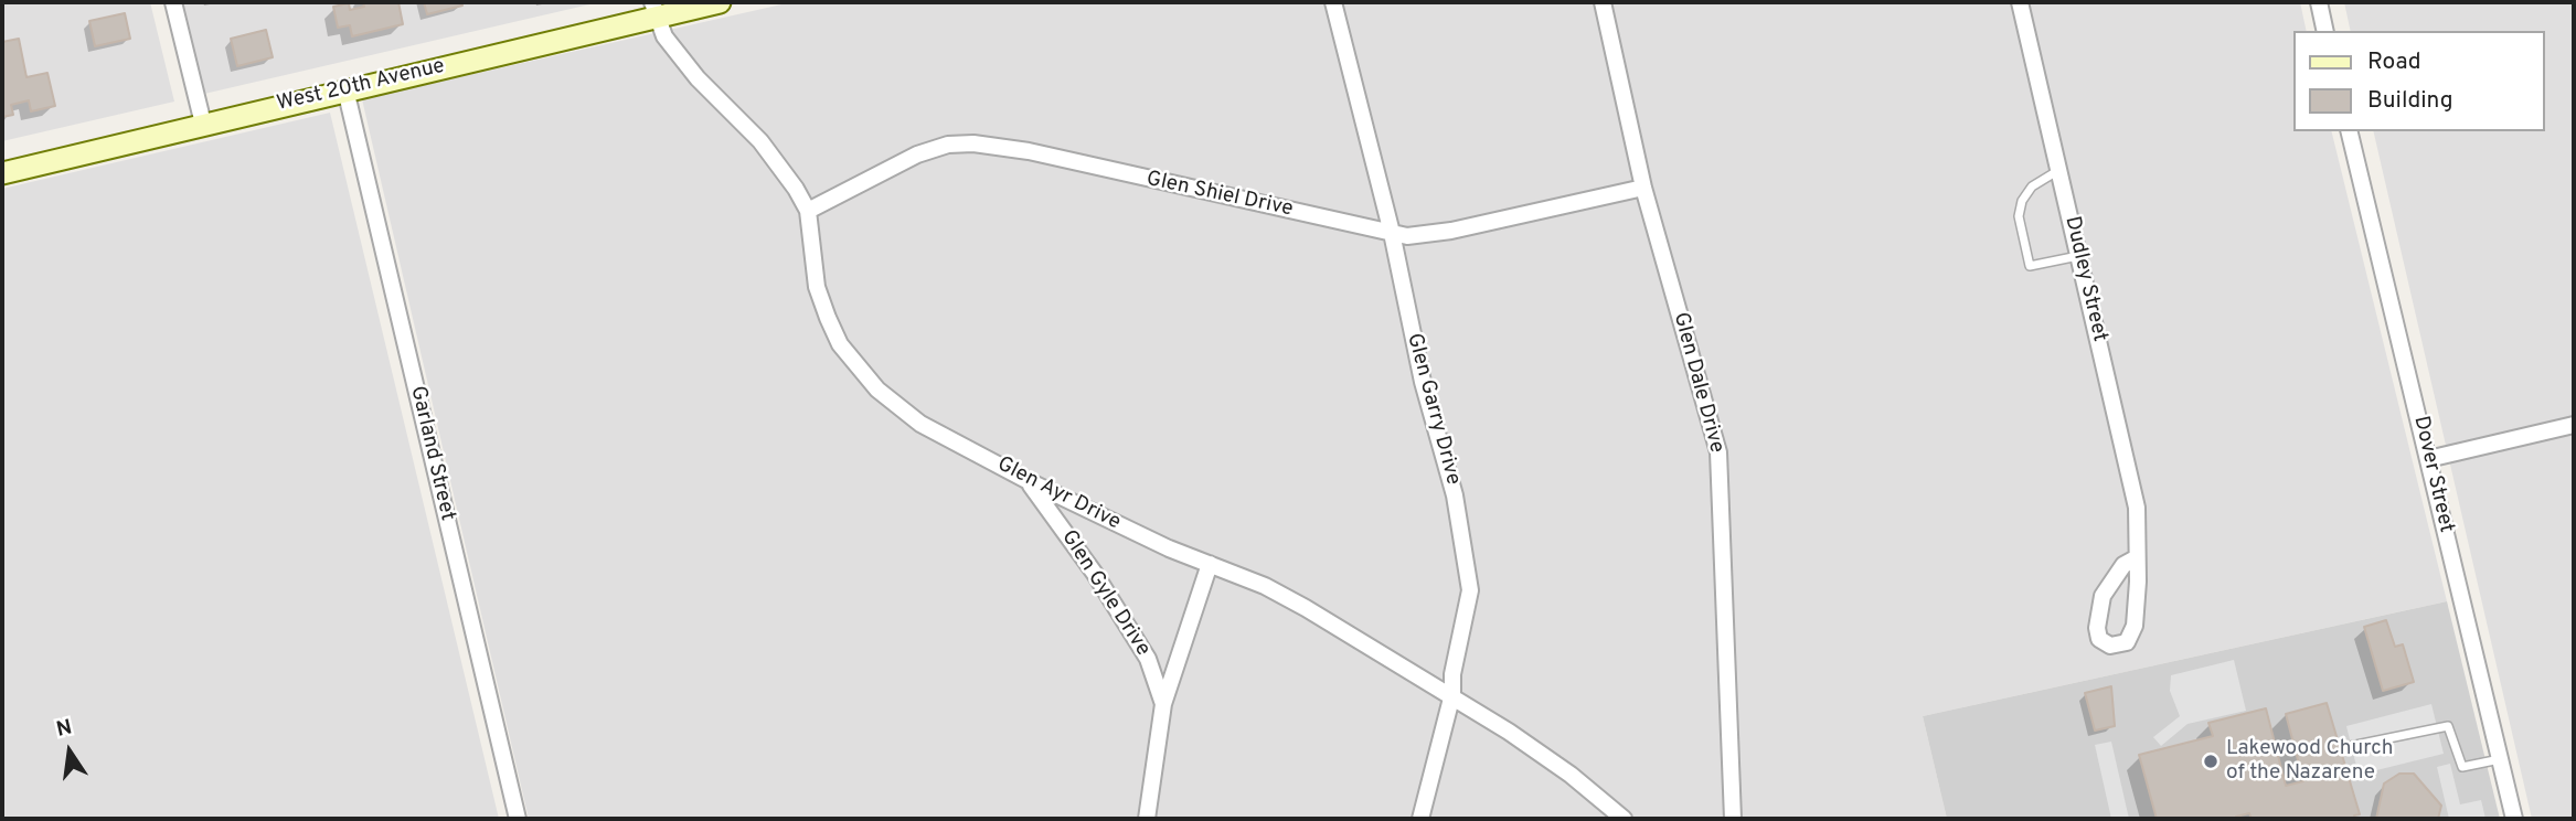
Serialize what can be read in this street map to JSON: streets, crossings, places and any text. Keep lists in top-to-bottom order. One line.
{"streets":{"street":["West 20th Avenue","Glen Shiel Drive","Dudley Street","Glen Dale Drive","Glen Garry Drive","Garland Street","Dover Street","Glen Ayr Drive","Glen Gyle Drive"]},"crossings":[["West 20th Avenue","Garland Street"],["West 20th Avenue","Glen Ayr Drive"],["Glen Shiel Drive","Glen Dale Drive"],["Glen Shiel Drive","Glen Garry Drive"],["Glen Shiel Drive","Glen Ayr Drive"],["Glen Garry Drive","Glen Ayr Drive"],["Glen Ayr Drive","Glen Gyle Drive"]],"places":["Lakewood Church of the Nazarene"],"legend":["Road","Building"],"north":"top"}
